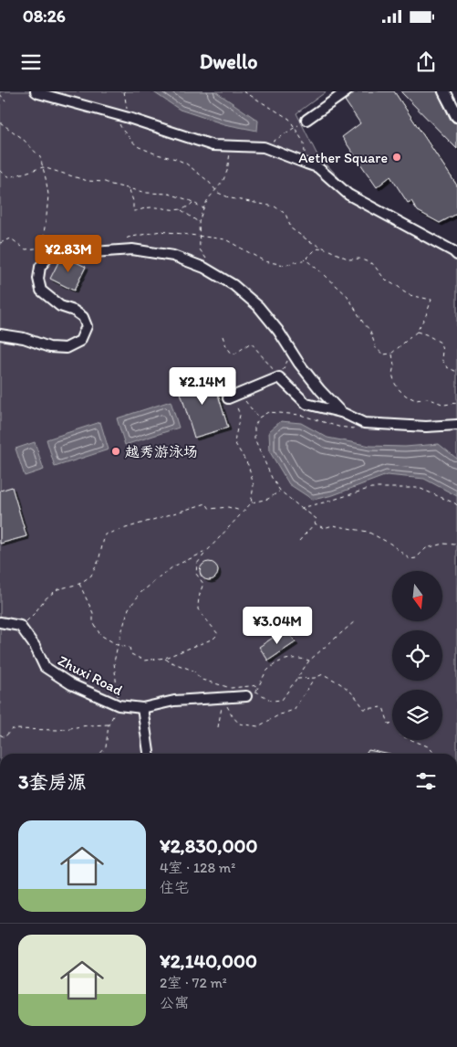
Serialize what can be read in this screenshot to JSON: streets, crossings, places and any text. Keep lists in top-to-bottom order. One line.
{"streets":{"street":["Zhuxi Road"]},"places":["Aether Square","越秀游泳场"],"north":"bottom","page":{"status":"08:26","header":"Dwello","price":["¥2.83M","¥2.14M","¥3.04M"],"heading":"3套房源","list":[{"name":"¥2,830,000","note":"4室 · 128 m² · 住宅"},{"name":"¥2,140,000","note":"2室 · 72 m² · 公寓"}]}}
